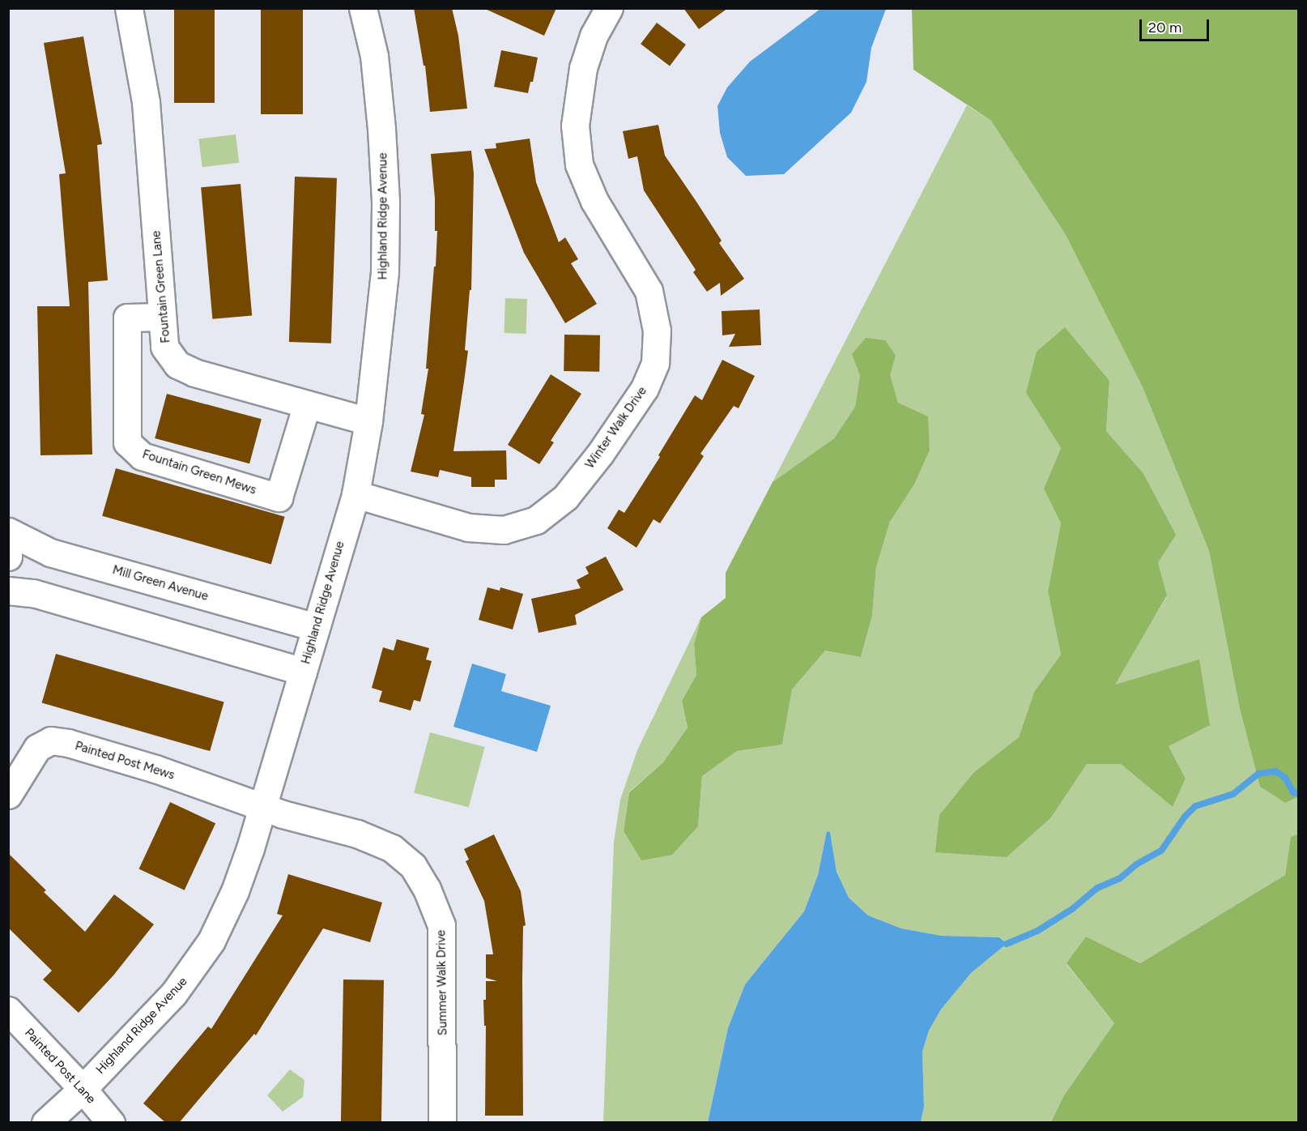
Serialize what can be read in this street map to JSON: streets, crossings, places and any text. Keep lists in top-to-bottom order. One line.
{"streets":{"street":["Highland Ridge Avenue","Fountain Green Lane","Winter Walk Drive","Fountain Green Mews","Mill Green Avenue","Painted Post Mews","Summer Walk Drive","Painted Post Lane"]},"crossings":[["Highland Ridge Avenue","Fountain Green Lane"],["Highland Ridge Avenue","Winter Walk Drive"],["Highland Ridge Avenue","Mill Green Avenue"],["Highland Ridge Avenue","Painted Post Mews"],["Highland Ridge Avenue","Summer Walk Drive"],["Highland Ridge Avenue","Painted Post Lane"],["Fountain Green Lane","Fountain Green Mews"],["Painted Post Mews","Summer Walk Drive"]],"scale_bar":"20 m"}
